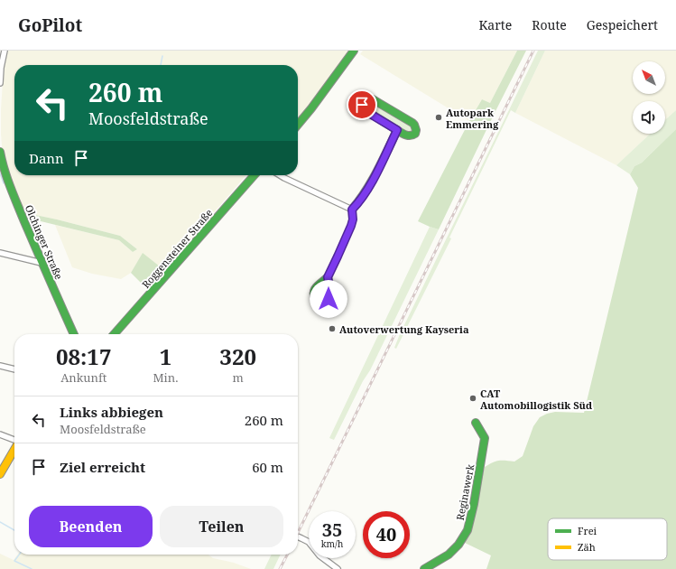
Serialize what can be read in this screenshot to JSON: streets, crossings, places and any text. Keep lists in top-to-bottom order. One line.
{"streets":{"street":["Olchinger Straße","Roggensteiner Straße","Reginawerk"]},"places":["Autopark Emmering","Autoverwertung Kayseria","CAT Automobillogistik Süd"],"legend":["Frei","Zäh"],"north":"top left","page":{"header":"GoPilot","nav":["Karte","Route","Gespeichert"],"turn":["260 m","Moosfeldstraße"],"then":"Dann","eta":["08:17","Ankunft","1","Min.","320","m"],"list":[{"name":"Links abbiegen","note":"Moosfeldstraße","value":"260 m"},{"name":"Ziel erreicht","value":"60 m"}],"buttons":["Beenden","Teilen"],"speed":"35 km/h","limit":"40"}}
